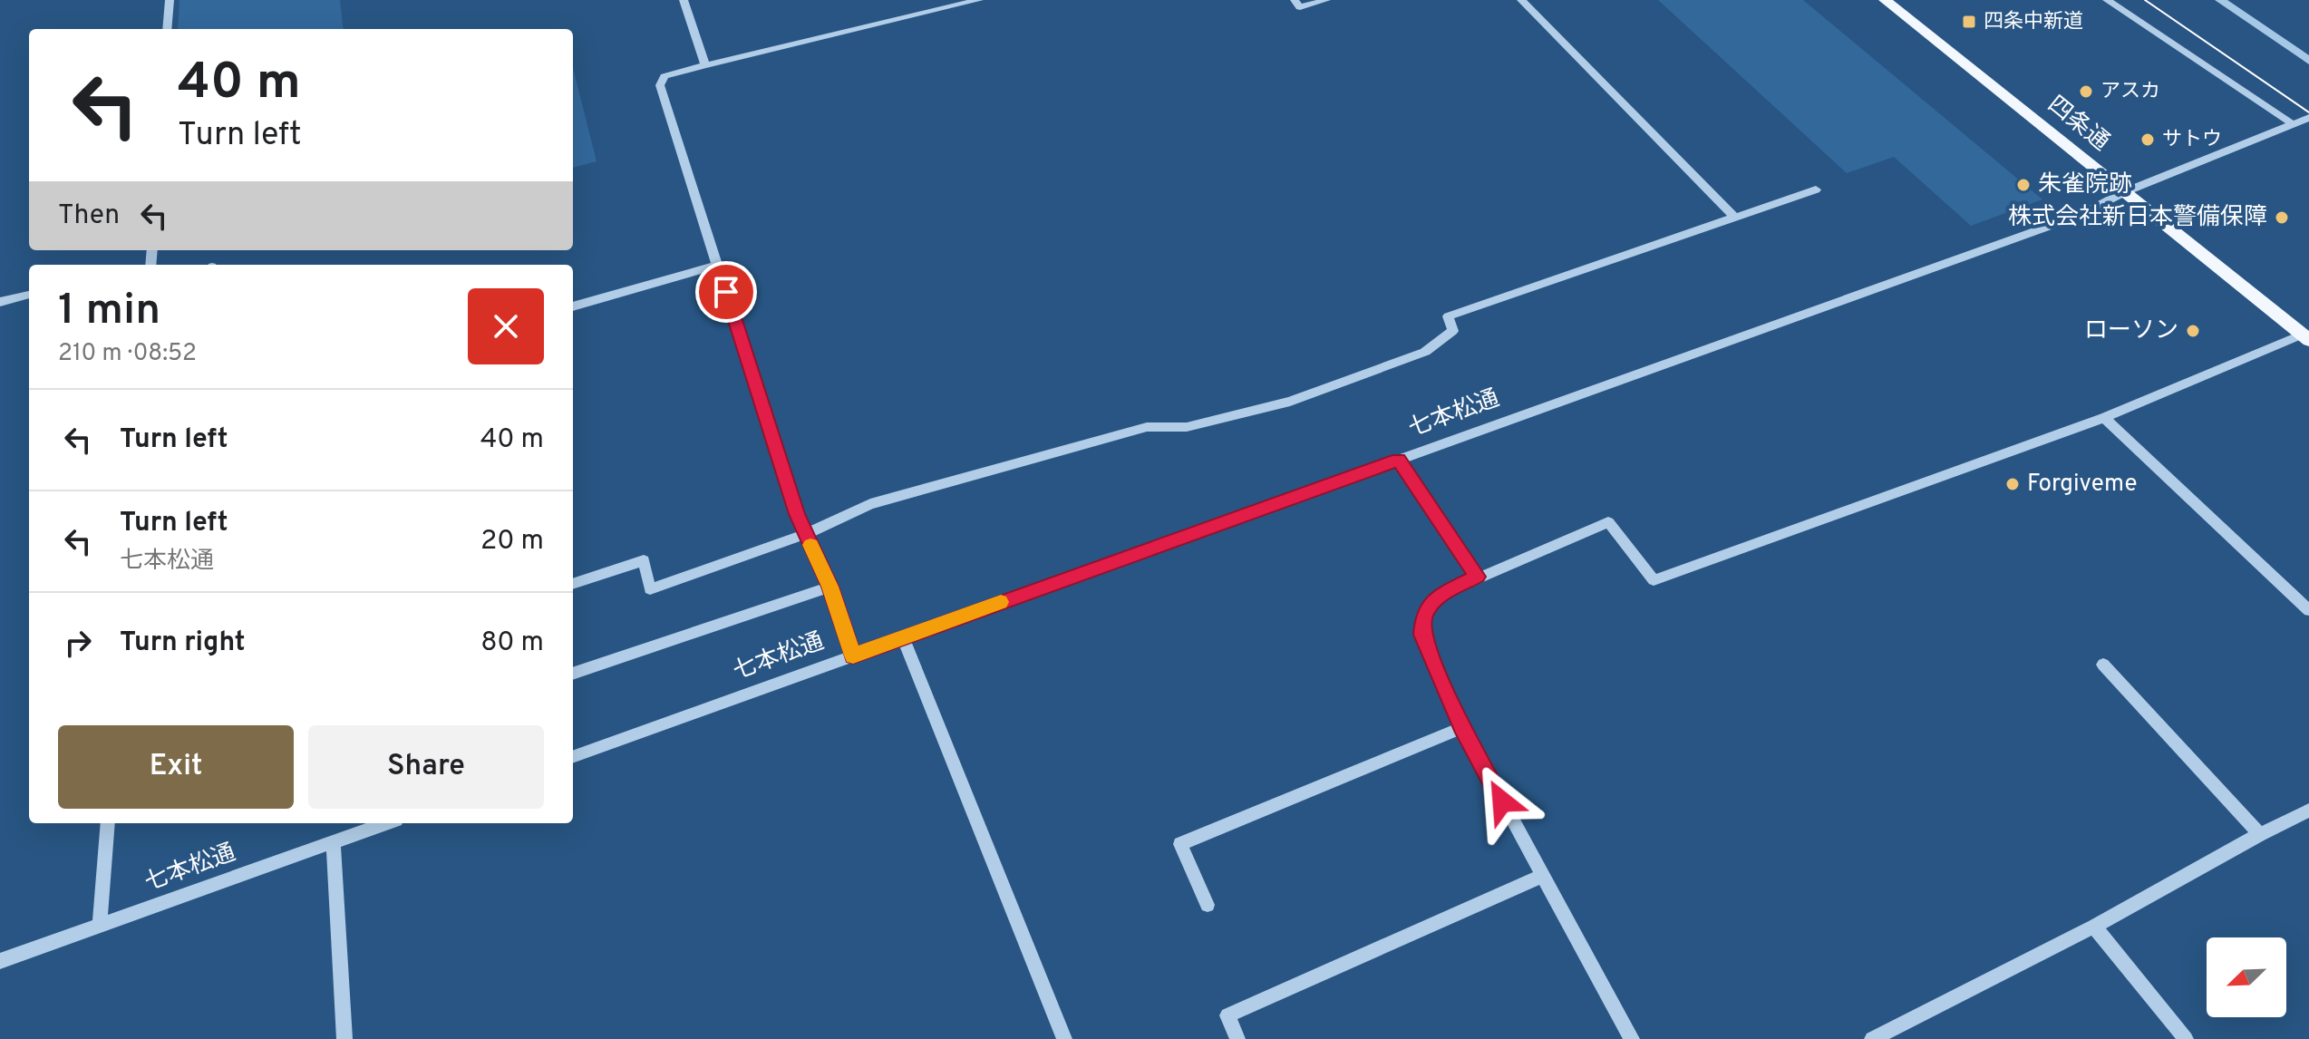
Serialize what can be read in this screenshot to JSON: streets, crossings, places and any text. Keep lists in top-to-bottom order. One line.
{"streets":{"main road":["四条通"],"street":["七本松通"]},"crossings":[["四条通","七本松通"]],"places":{"transit":["四条中新道"],"other":["アスカ","サトウ","朱雀院跡","株式会社新日本警備保障","ローソン","Forgiveme"]},"north":"bottom left","page":{"turn":["40 m","Turn left"],"then":"Then","heading":["1 min","210 m · 08:52"],"list":[{"name":"Turn left","value":"40 m"},{"name":"Turn left","note":"七本松通","value":"20 m"},{"name":"Turn right","value":"80 m"}],"buttons":["Exit","Share"]}}
